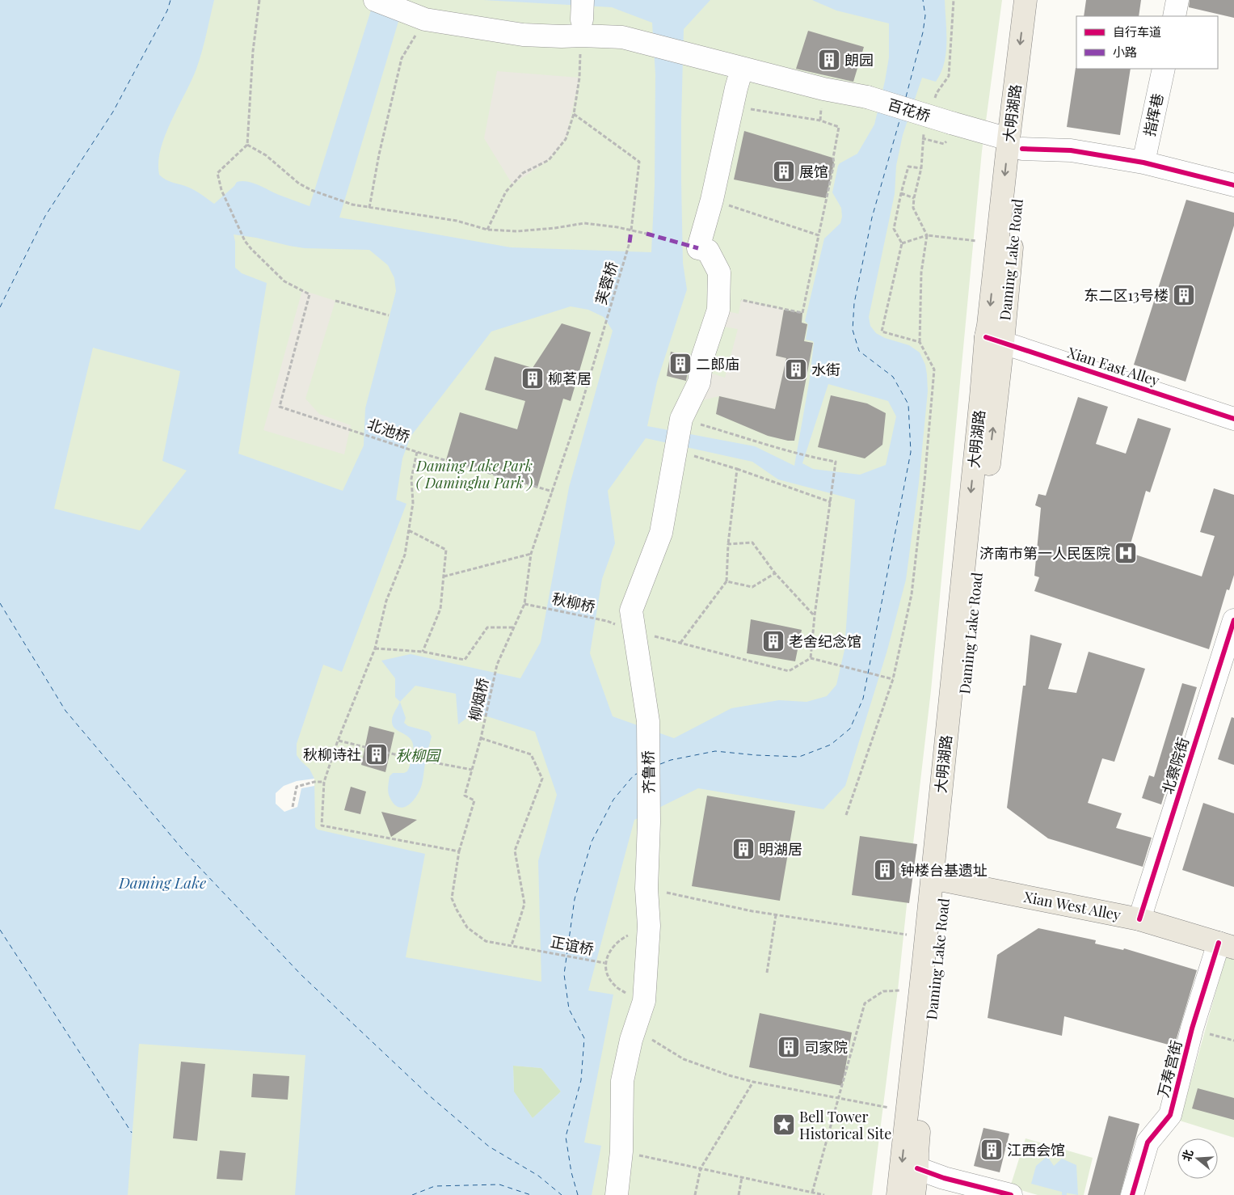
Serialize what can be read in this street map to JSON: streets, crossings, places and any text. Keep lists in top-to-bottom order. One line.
{"streets":{"main road":["大明湖路","Daming Lake Road","Xian West Alley"],"street":["百花桥","指挥巷","Xian East Alley","北察院街","齐鲁桥","万寿宫街"],"path":["芙蓉桥","北池桥","秋柳桥","柳烟桥","正谊桥"]},"crossings":[["百花桥","大明湖路"],["百花桥","指挥巷"],["百花桥","Daming Lake Road"],["大明湖路","Daming Lake Road"],["大明湖路","Xian East Alley"],["大明湖路","Xian West Alley"],["Daming Lake Road","Xian East Alley"],["Daming Lake Road","Xian West Alley"],["芙蓉桥","北池桥"],["芙蓉桥","柳烟桥"],["北池桥","柳烟桥"],["秋柳桥","柳烟桥"],["柳烟桥","正谊桥"],["北察院街","Xian West Alley"],["Xian West Alley","万寿宫街"]],"water":["Daming Lake"],"parks":["Daming Lake Park ( Daminghu Park )","秋柳园"],"places":{"building":["朗园","展馆","东二区13号楼","二郎庙","水街","柳茗居","老舍纪念馆","秋柳诗社","明湖居","钟楼台基遗址","司家院","江西会馆"],"hospital":["济南市第一人民医院"],"place":["Bell Tower Historical Site"]},"legend":["自行车道","小路"],"north":"left"}
